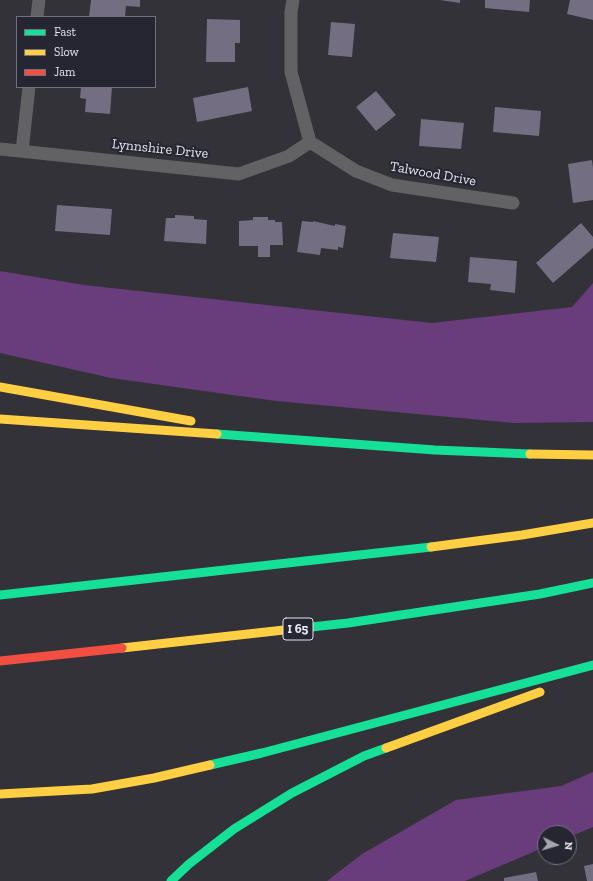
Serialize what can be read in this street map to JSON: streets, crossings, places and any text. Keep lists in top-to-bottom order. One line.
{"streets":{"highway":["I 65"],"street":["Lynnshire Drive","Talwood Drive"]},"crossings":[["Lynnshire Drive","Talwood Drive"]],"legend":["Fast","Slow","Jam"],"north":"right"}
